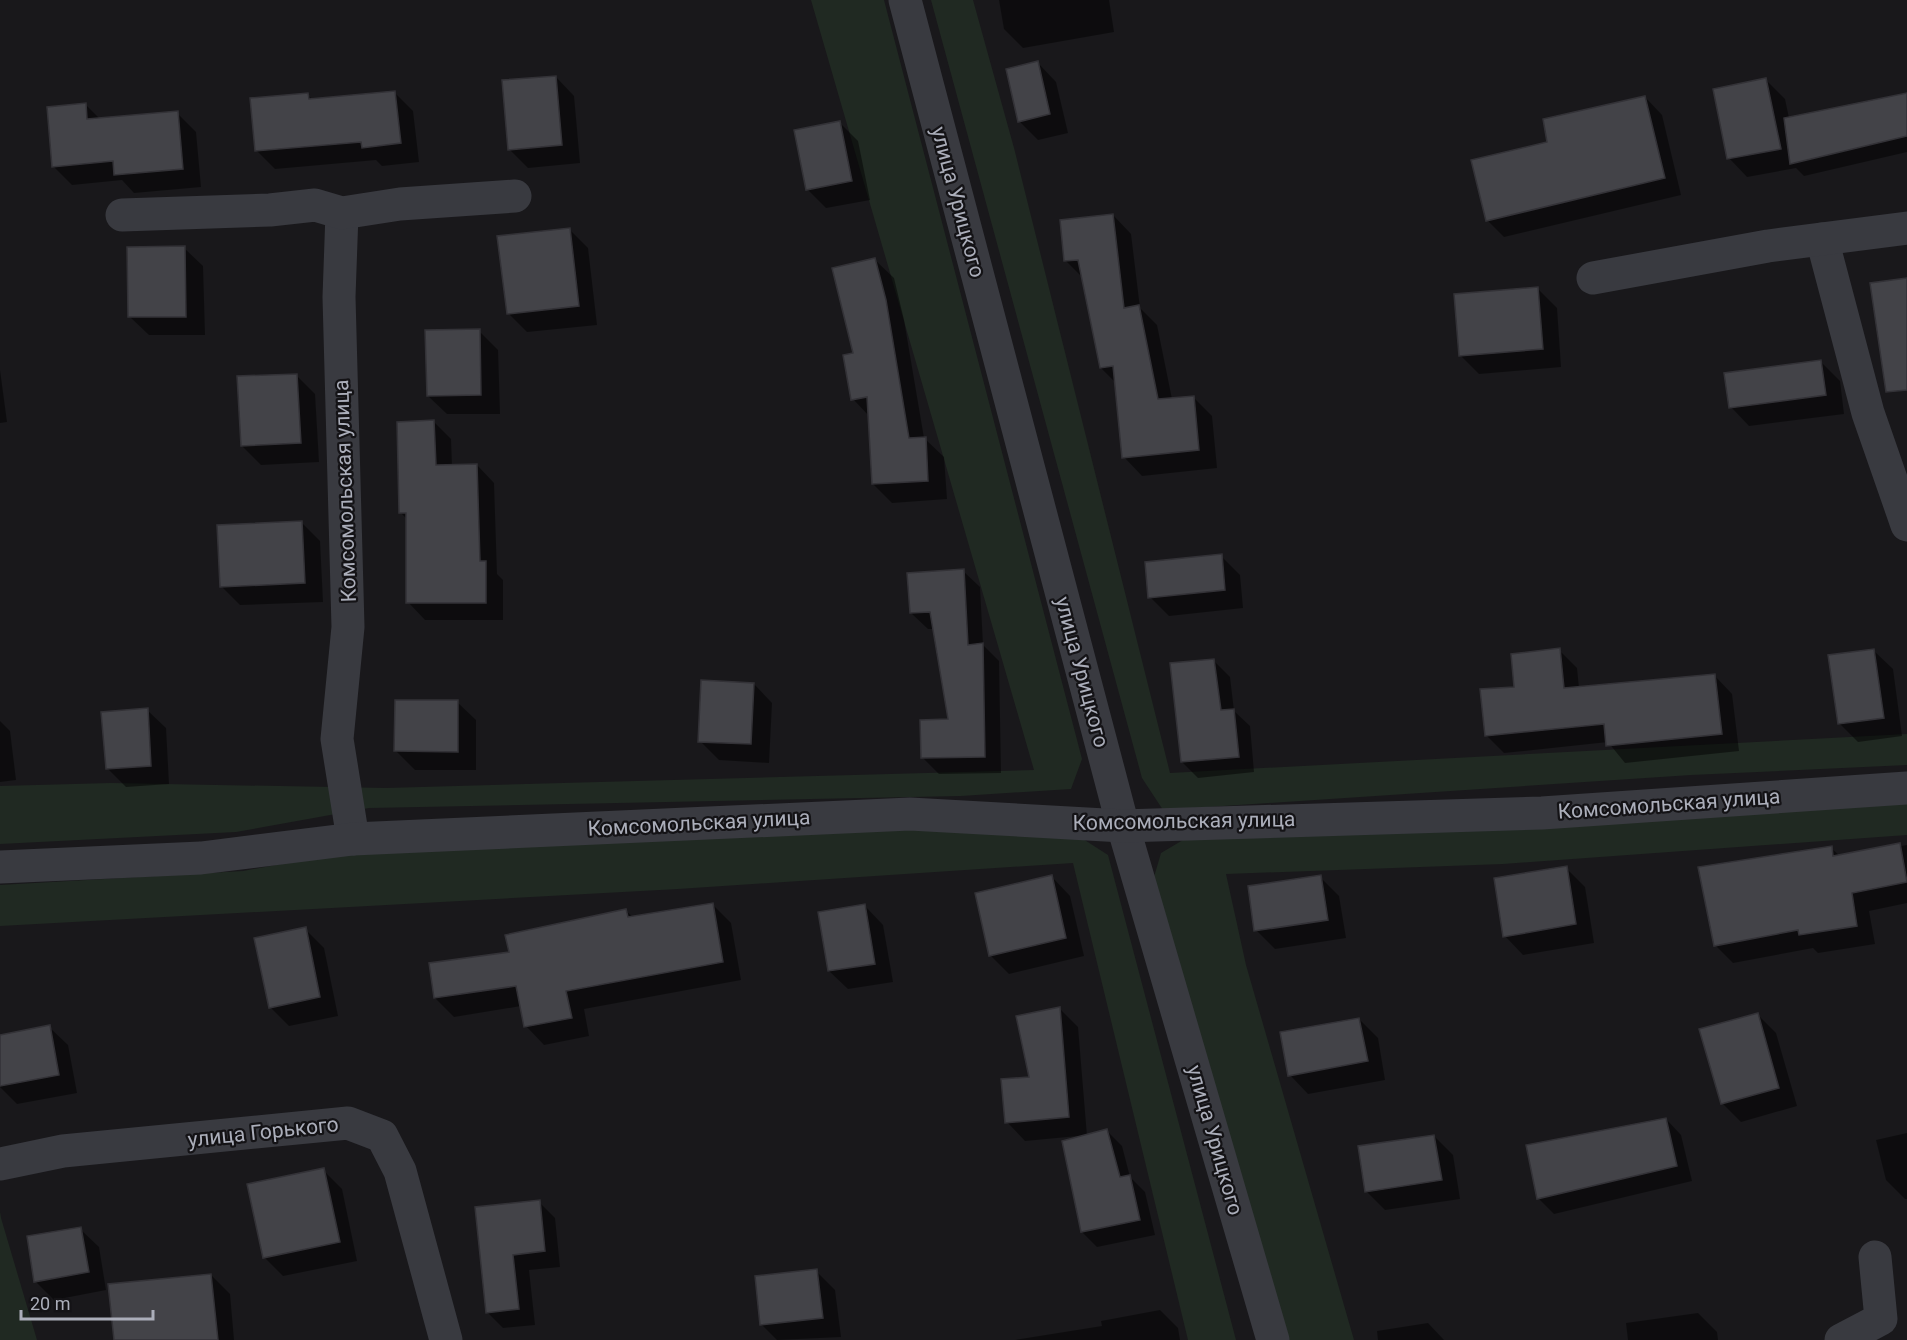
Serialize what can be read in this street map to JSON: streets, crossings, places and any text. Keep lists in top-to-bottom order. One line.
{"streets":{"street":["улица Урицкого","Комсомольская улица","улица Горького"]},"crossings":[["улица Урицкого","Комсомольская улица"]],"scale_bar":"20 m"}
